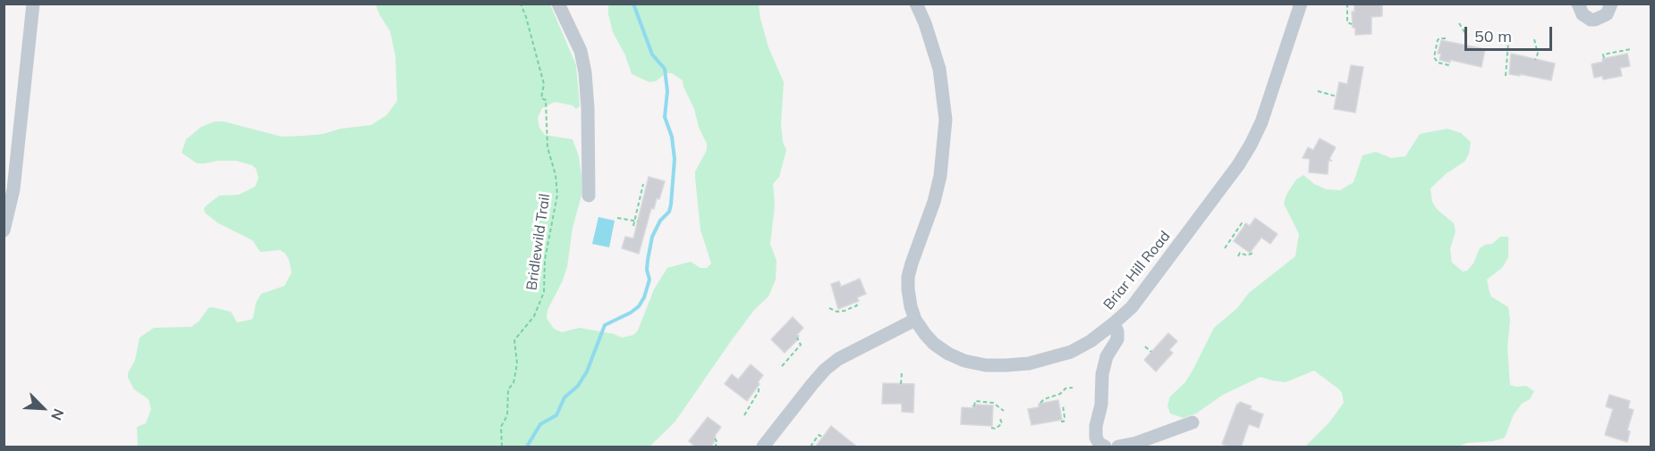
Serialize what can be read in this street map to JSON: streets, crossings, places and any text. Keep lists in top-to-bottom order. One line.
{"streets":{"street":["Briar Hill Road"],"path":["Bridlewild Trail"]},"scale_bar":"50 m","north":"bottom right"}
